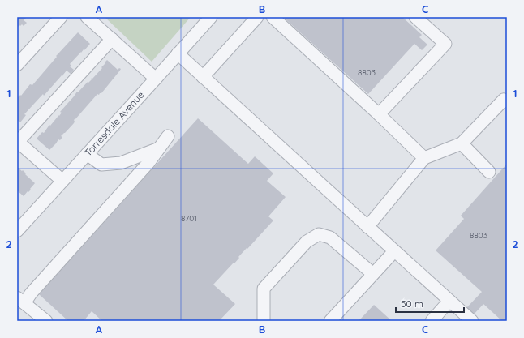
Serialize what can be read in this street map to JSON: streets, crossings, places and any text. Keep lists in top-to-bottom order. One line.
{"streets":{"street":["Torresdale Avenue"]},"house_numbers":["8803","8701","8803"],"scale_bar":"50 m","grid":{"columns":["A","B","C"],"rows":["1","2"]}}
